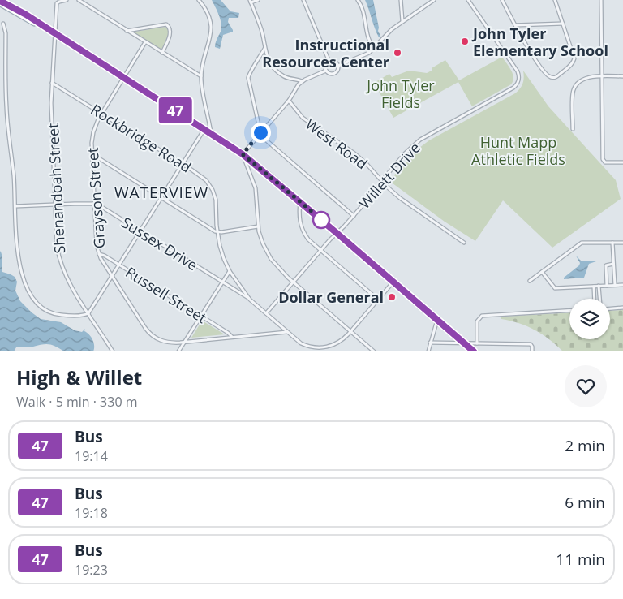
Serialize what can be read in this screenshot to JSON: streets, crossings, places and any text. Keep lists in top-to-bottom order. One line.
{"streets":{"street":["Rockbridge Road","West Road","Willett Drive","Shenandoah Street","Grayson Street","Sussex Drive","Russell Street"]},"crossings":[["Rockbridge Road","Willett Drive"],["Rockbridge Road","Shenandoah Street"],["Rockbridge Road","Grayson Street"],["Rockbridge Road","Sussex Drive"],["West Road","Willett Drive"],["Grayson Street","Sussex Drive"],["Grayson Street","Russell Street"]],"districts":["WATERVIEW"],"parks":["John Tyler Fields","Hunt Mapp Athletic Fields"],"places":["John Tyler Elementary School","Instructional Resources Center","Dollar General"],"lines":["bus line 47"],"page":{"on_map":"47","heading":["High & Willet","Walk · 5 min · 330 m"],"list":[{"mark":"47","name":"Bus","note":"19:14","value":"2 min"},{"mark":"47","name":"Bus","note":"19:18","value":"6 min"},{"mark":"47","name":"Bus","note":"19:23","value":"11 min"}]}}
